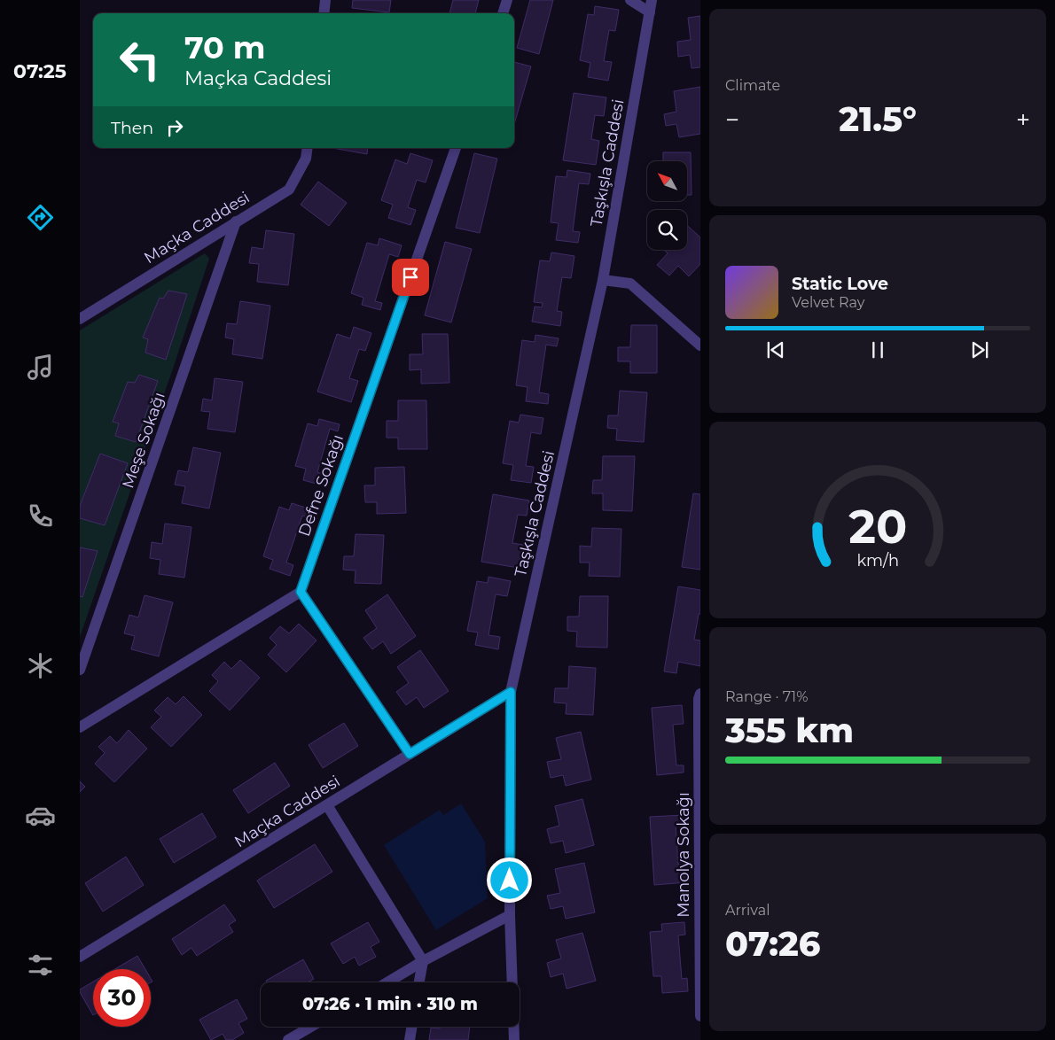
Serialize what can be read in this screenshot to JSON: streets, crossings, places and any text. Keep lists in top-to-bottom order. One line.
{"streets":{"street":["Taşkışla Caddesi","Maçka Caddesi","Meşe Sokağı","Defne Sokağı","Manolya Sokağı"]},"crossings":[["Taşkışla Caddesi","Maçka Caddesi"],["Maçka Caddesi","Meşe Sokağı"]],"north":"top left","page":{"tabs":"07:25","tile":["Climate",["Range · 71%","355 km"],["Arrival","07:26"]],"turn":["70 m","Maçka Caddesi"],"heat":["−","21.5°","+"],"then":"Then","song":["Static Love","Velvet Ray"],"limit":"30","trip":"07:26 · 1 min · 310 m","gauge":["20","km/h"]}}
